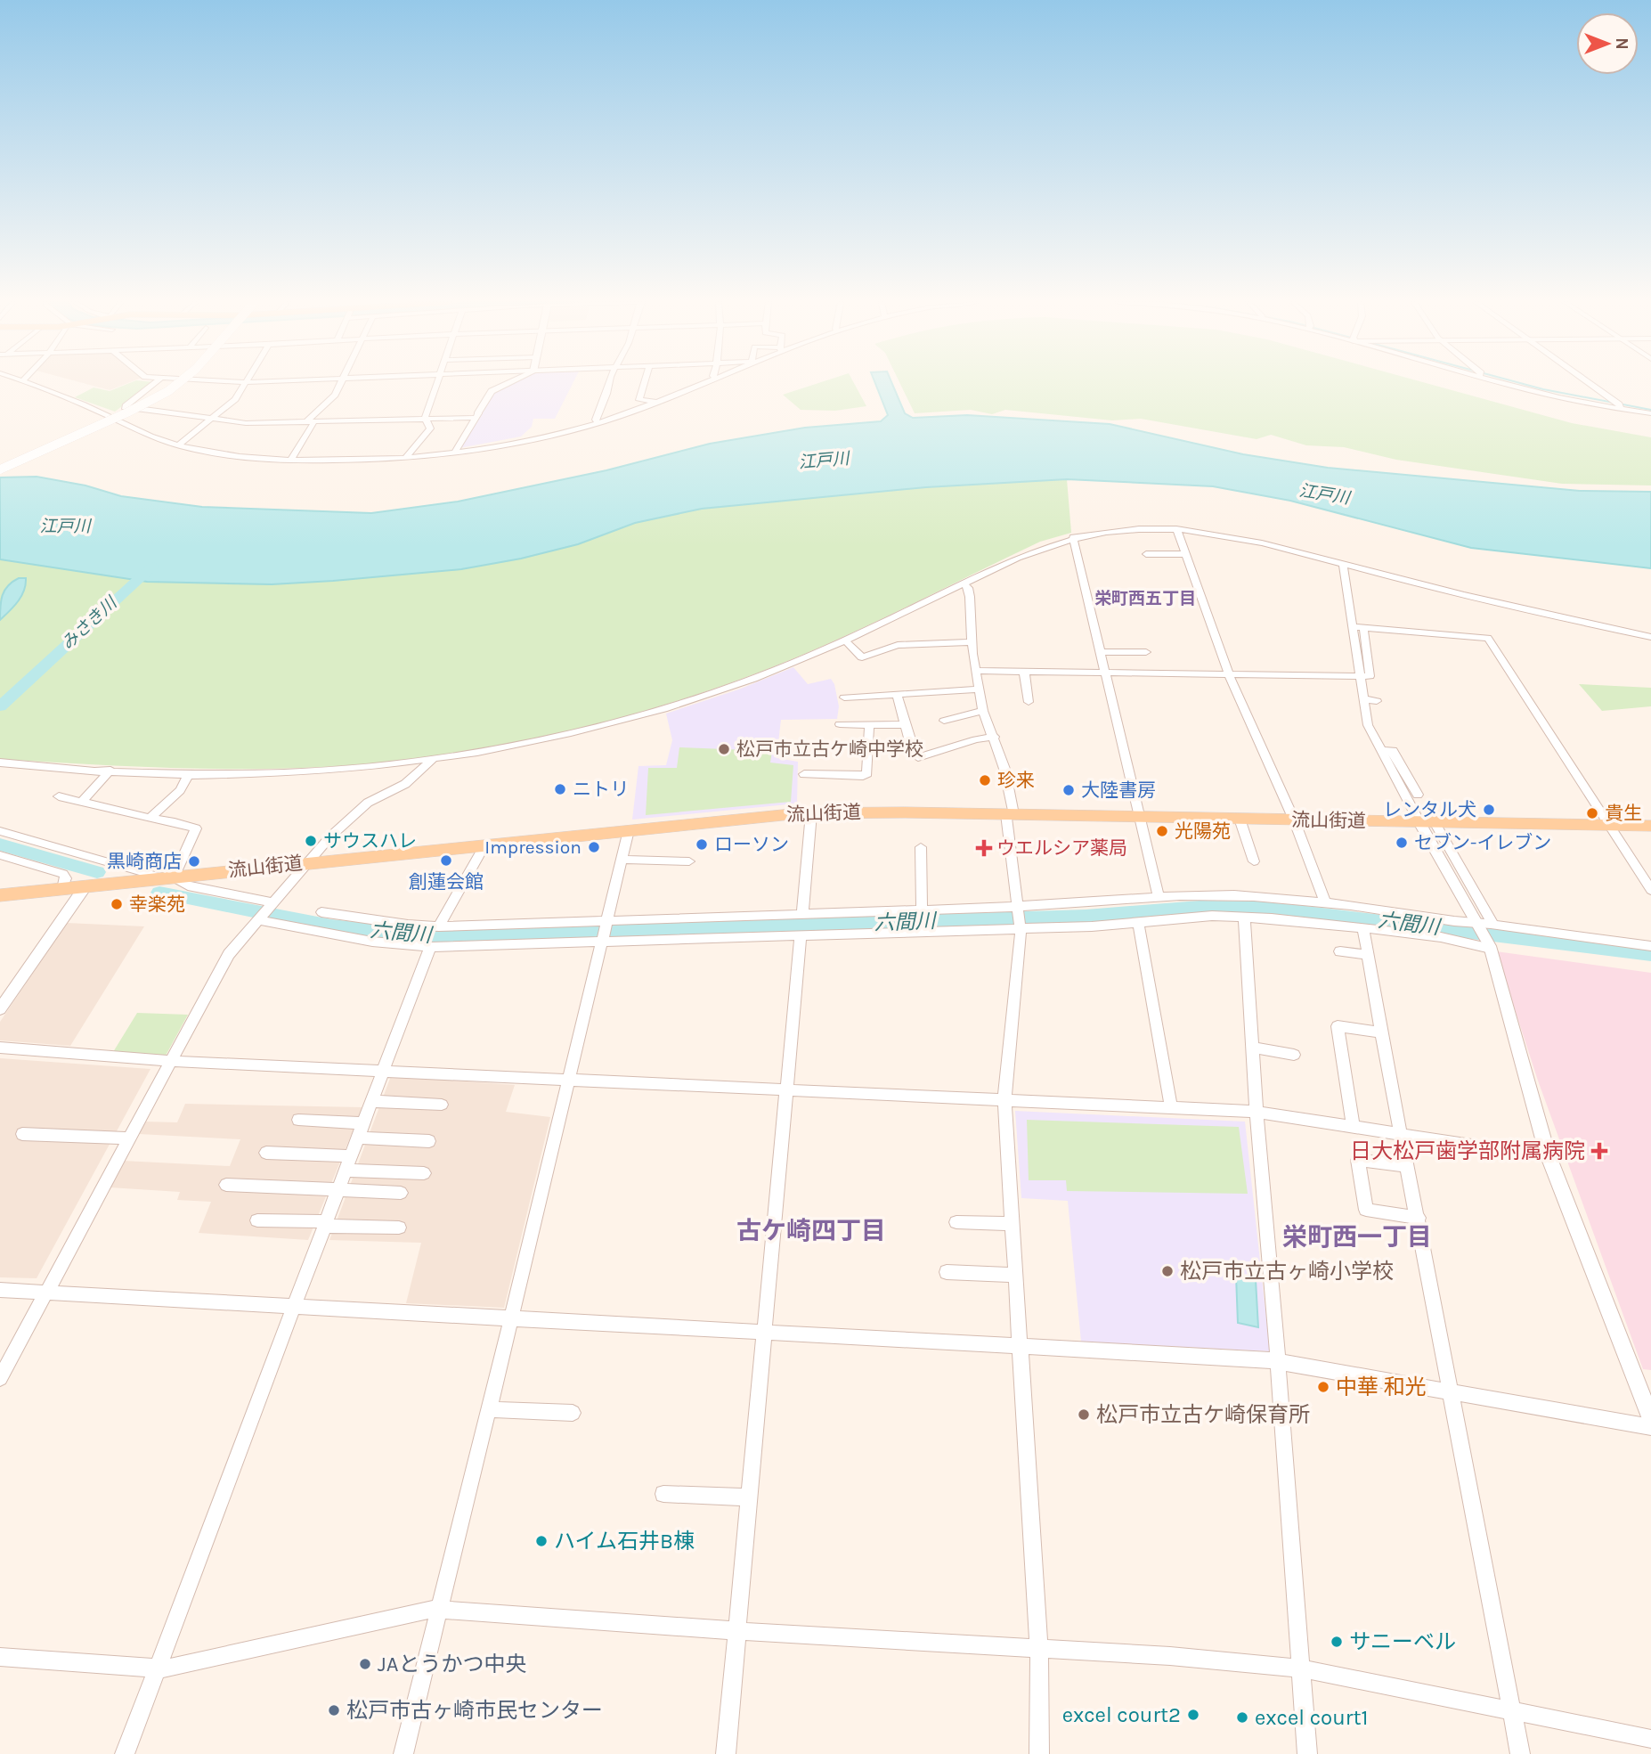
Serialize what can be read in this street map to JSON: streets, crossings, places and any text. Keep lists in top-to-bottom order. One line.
{"streets":{"main road":["流山街道"]},"districts":["栄町西五丁目","古ケ崎四丁目","栄町西一丁目"],"water":["江戸川","みさき川","六間川"],"places":{"other":["松戸市立古ケ崎中学校","珍来","ニトリ","大陸書房","レンタル犬","貴生","光陽苑","サウスハレ","セブン-イレブン","ローソン","Impression","創蓮会館","黒崎商店","幸楽苑","松戸市立古ヶ崎小学校","中華 和光","松戸市立古ケ崎保育所","ハイム石井B棟","サニーベル","JAとうかつ中央","松戸市古ヶ崎市民センター","excel court2","excel court1"],"health":["ウエルシア薬局","日大松戸歯学部附属病院"]},"north":"right"}
